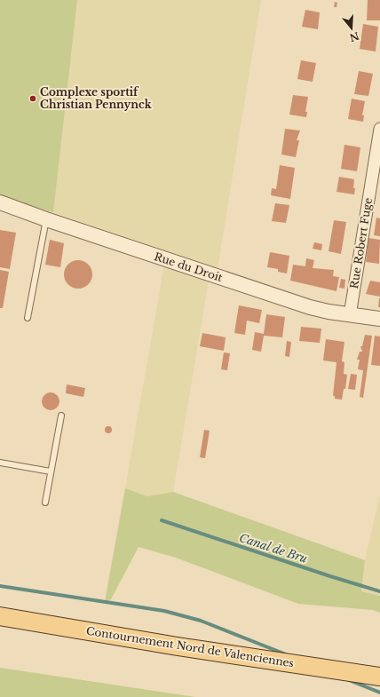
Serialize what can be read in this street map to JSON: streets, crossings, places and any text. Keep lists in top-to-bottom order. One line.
{"streets":{"main road":["Contournement Nord de Valenciennes"],"street":["Rue Robert Fuge","Rue du Droit"]},"crossings":[["Rue Robert Fuge","Rue du Droit"]],"water":["Canal de Bru"],"places":["Complexe sportif Christian Pennynck"],"north":"bottom"}
